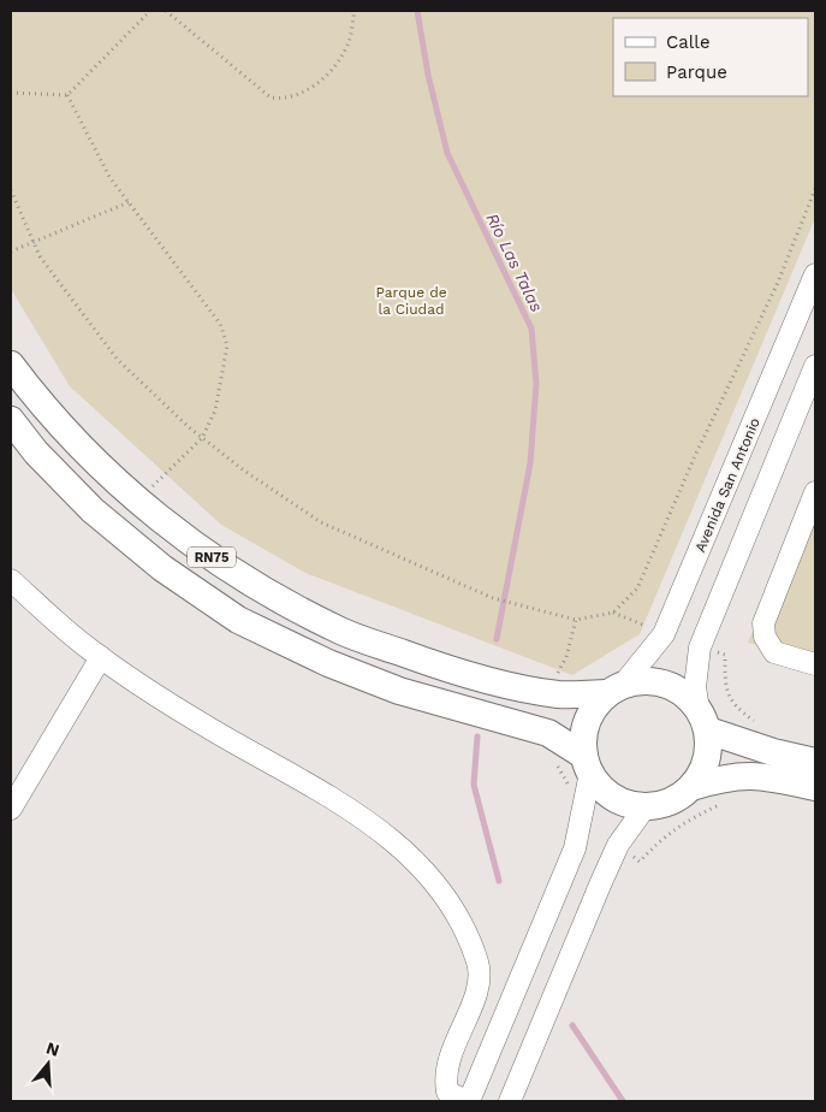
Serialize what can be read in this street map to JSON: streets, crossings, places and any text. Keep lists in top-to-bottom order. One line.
{"streets":{"main road":["RN75"],"street":["Avenida San Antonio"]},"crossings":[["Avenida San Antonio","RN75"]],"water":["Río Las Talas"],"parks":["Parque de la Ciudad"],"legend":["Calle","Parque"],"north":"top"}
